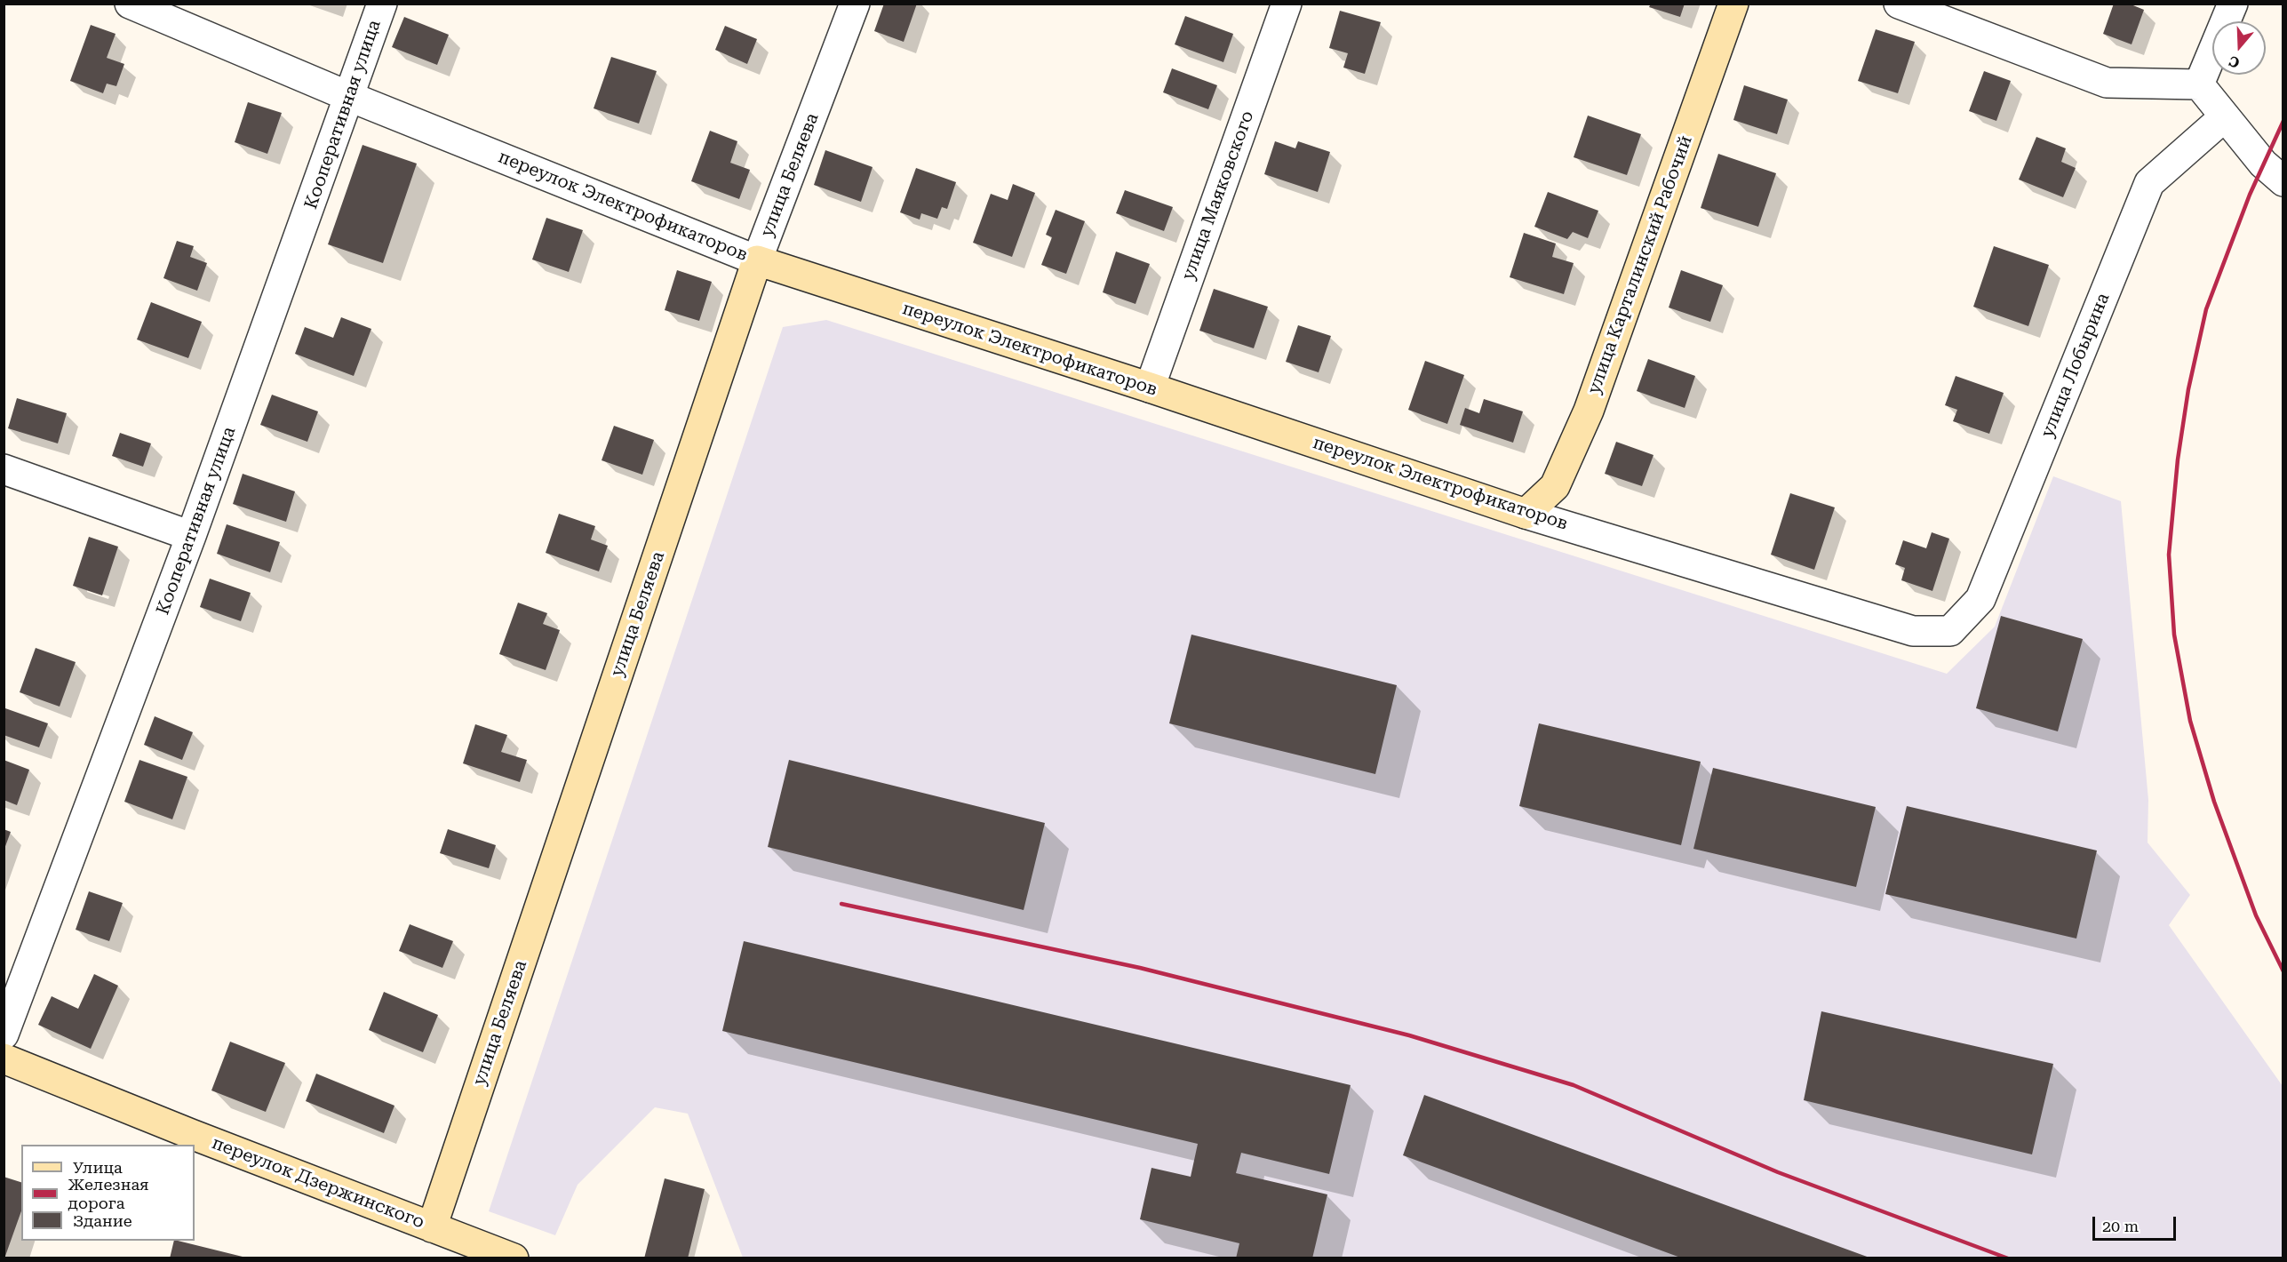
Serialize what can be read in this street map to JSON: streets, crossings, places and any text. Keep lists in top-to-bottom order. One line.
{"streets":{"street":["Кооперативная улица","улица Беляева","улица Маяковского","переулок Электрофикаторов","улица Карталинский Рабочий","улица Лобырина","переулок Дзержинского"]},"crossings":[["Кооперативная улица","переулок Электрофикаторов"],["улица Беляева","переулок Электрофикаторов"],["улица Беляева","переулок Дзержинского"],["улица Маяковского","переулок Электрофикаторов"],["переулок Электрофикаторов","улица Карталинский Рабочий"],["переулок Электрофикаторов","улица Лобырина"]],"legend":["Улица","Железная дорога","Здание"],"scale_bar":"20 m","north":"bottom"}
